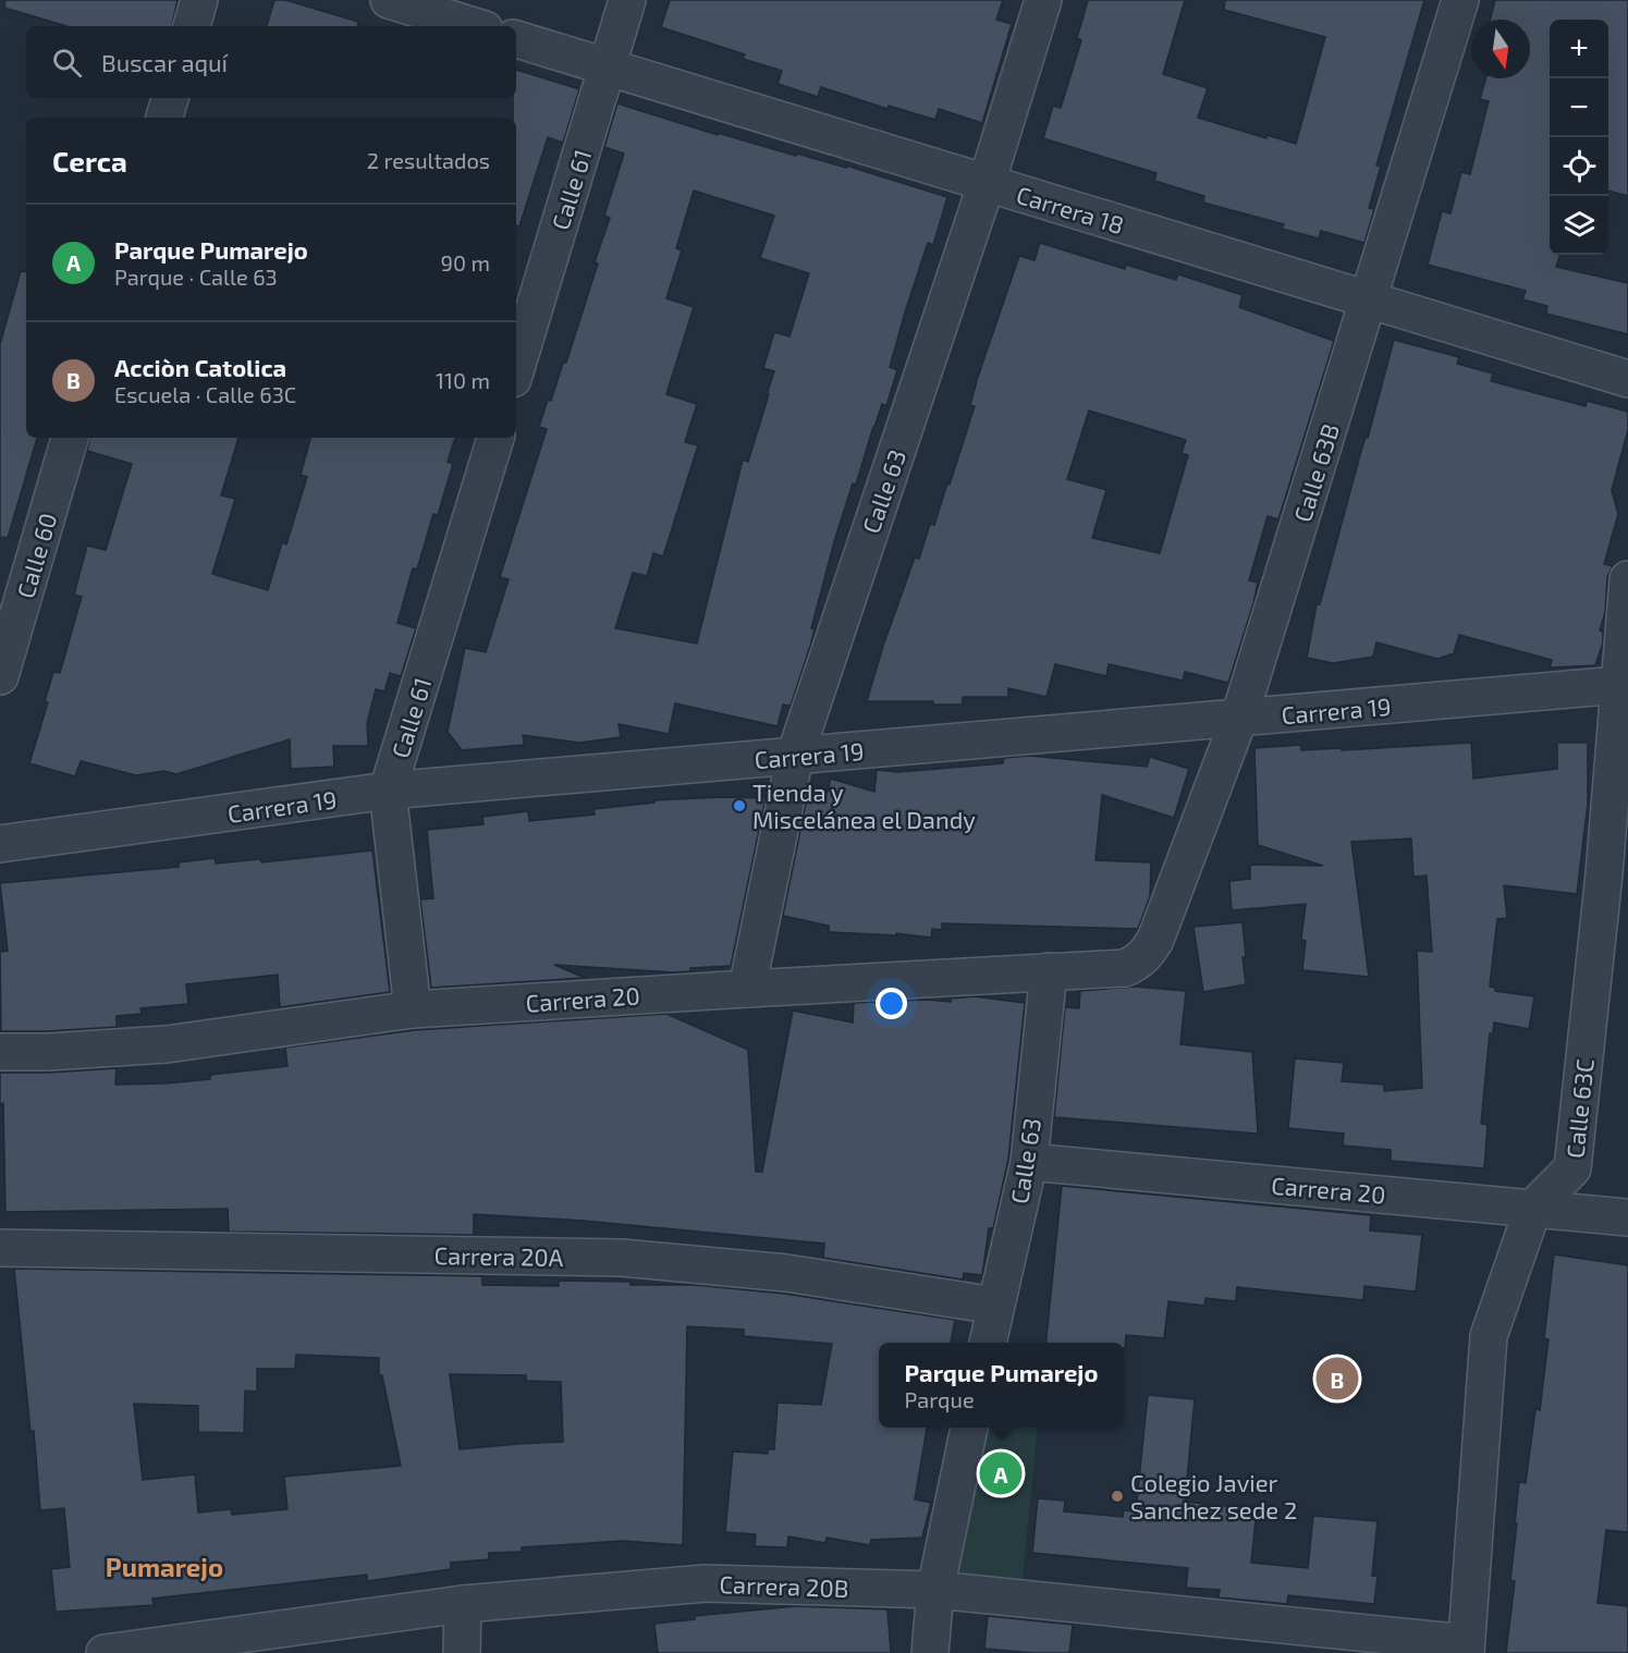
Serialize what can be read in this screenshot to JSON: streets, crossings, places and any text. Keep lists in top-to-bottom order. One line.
{"streets":{"street":["Calle 61","Carrera 18","Calle 63B","Calle 63","Calle 60","Carrera 19","Carrera 20","Calle 63C","Carrera 20A","Carrera 20B"]},"crossings":[["Calle 61","Carrera 18"],["Calle 61","Carrera 19"],["Calle 61","Carrera 20"],["Carrera 18","Calle 63B"],["Carrera 18","Calle 63"],["Calle 63B","Carrera 19"],["Calle 63B","Carrera 20"],["Calle 63","Carrera 19"],["Calle 63","Carrera 20"],["Calle 63","Carrera 20A"],["Carrera 19","Calle 63C"],["Carrera 20","Calle 63C"],["Calle 63C","Carrera 20B"]],"districts":["Pumarejo"],"places":["Tienda y Miscelánea el Dandy","Colegio Javier Sanchez sede 2"],"north":"bottom","page":{"map_buttons":["+","−"],"search":"Buscar aquí","heading":["Cerca","2 resultados"],"list":[{"mark":"A","name":"Parque Pumarejo","note":"Parque · Calle 63","value":"90 m"},{"mark":"B","name":"Acciòn Catolica","note":"Escuela · Calle 63C","value":"110 m"}],"popup":["Parque Pumarejo","Parque"],"pins":["B","A"]}}
